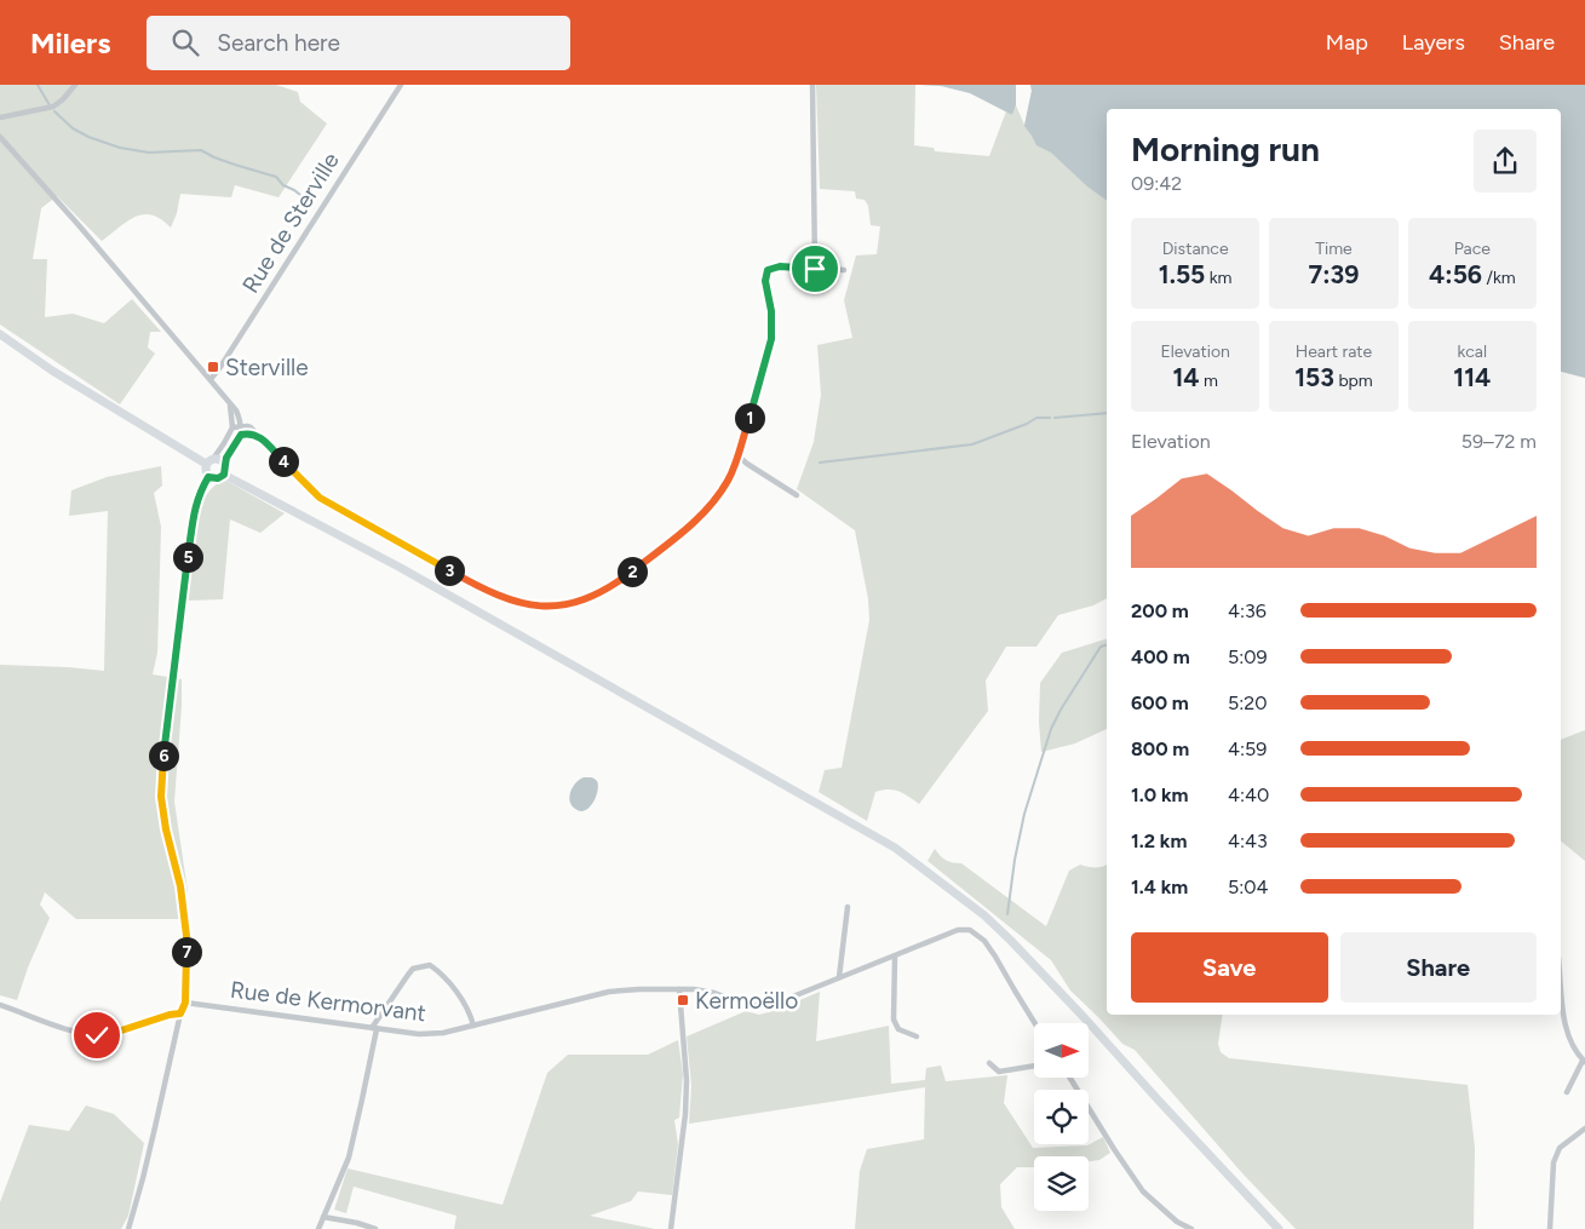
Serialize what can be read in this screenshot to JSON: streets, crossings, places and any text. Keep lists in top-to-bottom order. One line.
{"streets":{"street":["Rue de Sterville","Rue de Kermorvant"]},"places":{"transit":["Sterville","Kermoëllo"]},"north":"right","page":{"header":"Milers","search":"Search here","nav":["Map","Layers","Share"],"heading":["Morning run","09:42"],"stats":[["Distance","1.55 km"],["Time","7:39"],["Pace","4:56 /km"],["Elevation","14 m"],["Heart rate","153 bpm"],["kcal","114"]],"pins":["1","4","5","3","2","6","7"],"chart":["Elevation","59–72 m"],"list":[{"name":"200 m","note":"4:36"},{"name":"400 m","note":"5:09"},{"name":"600 m","note":"5:20"},{"name":"800 m","note":"4:59"},{"name":"1.0 km","note":"4:40"},{"name":"1.2 km","note":"4:43"},{"name":"1.4 km","note":"5:04"}],"buttons":["Save","Share"]}}
